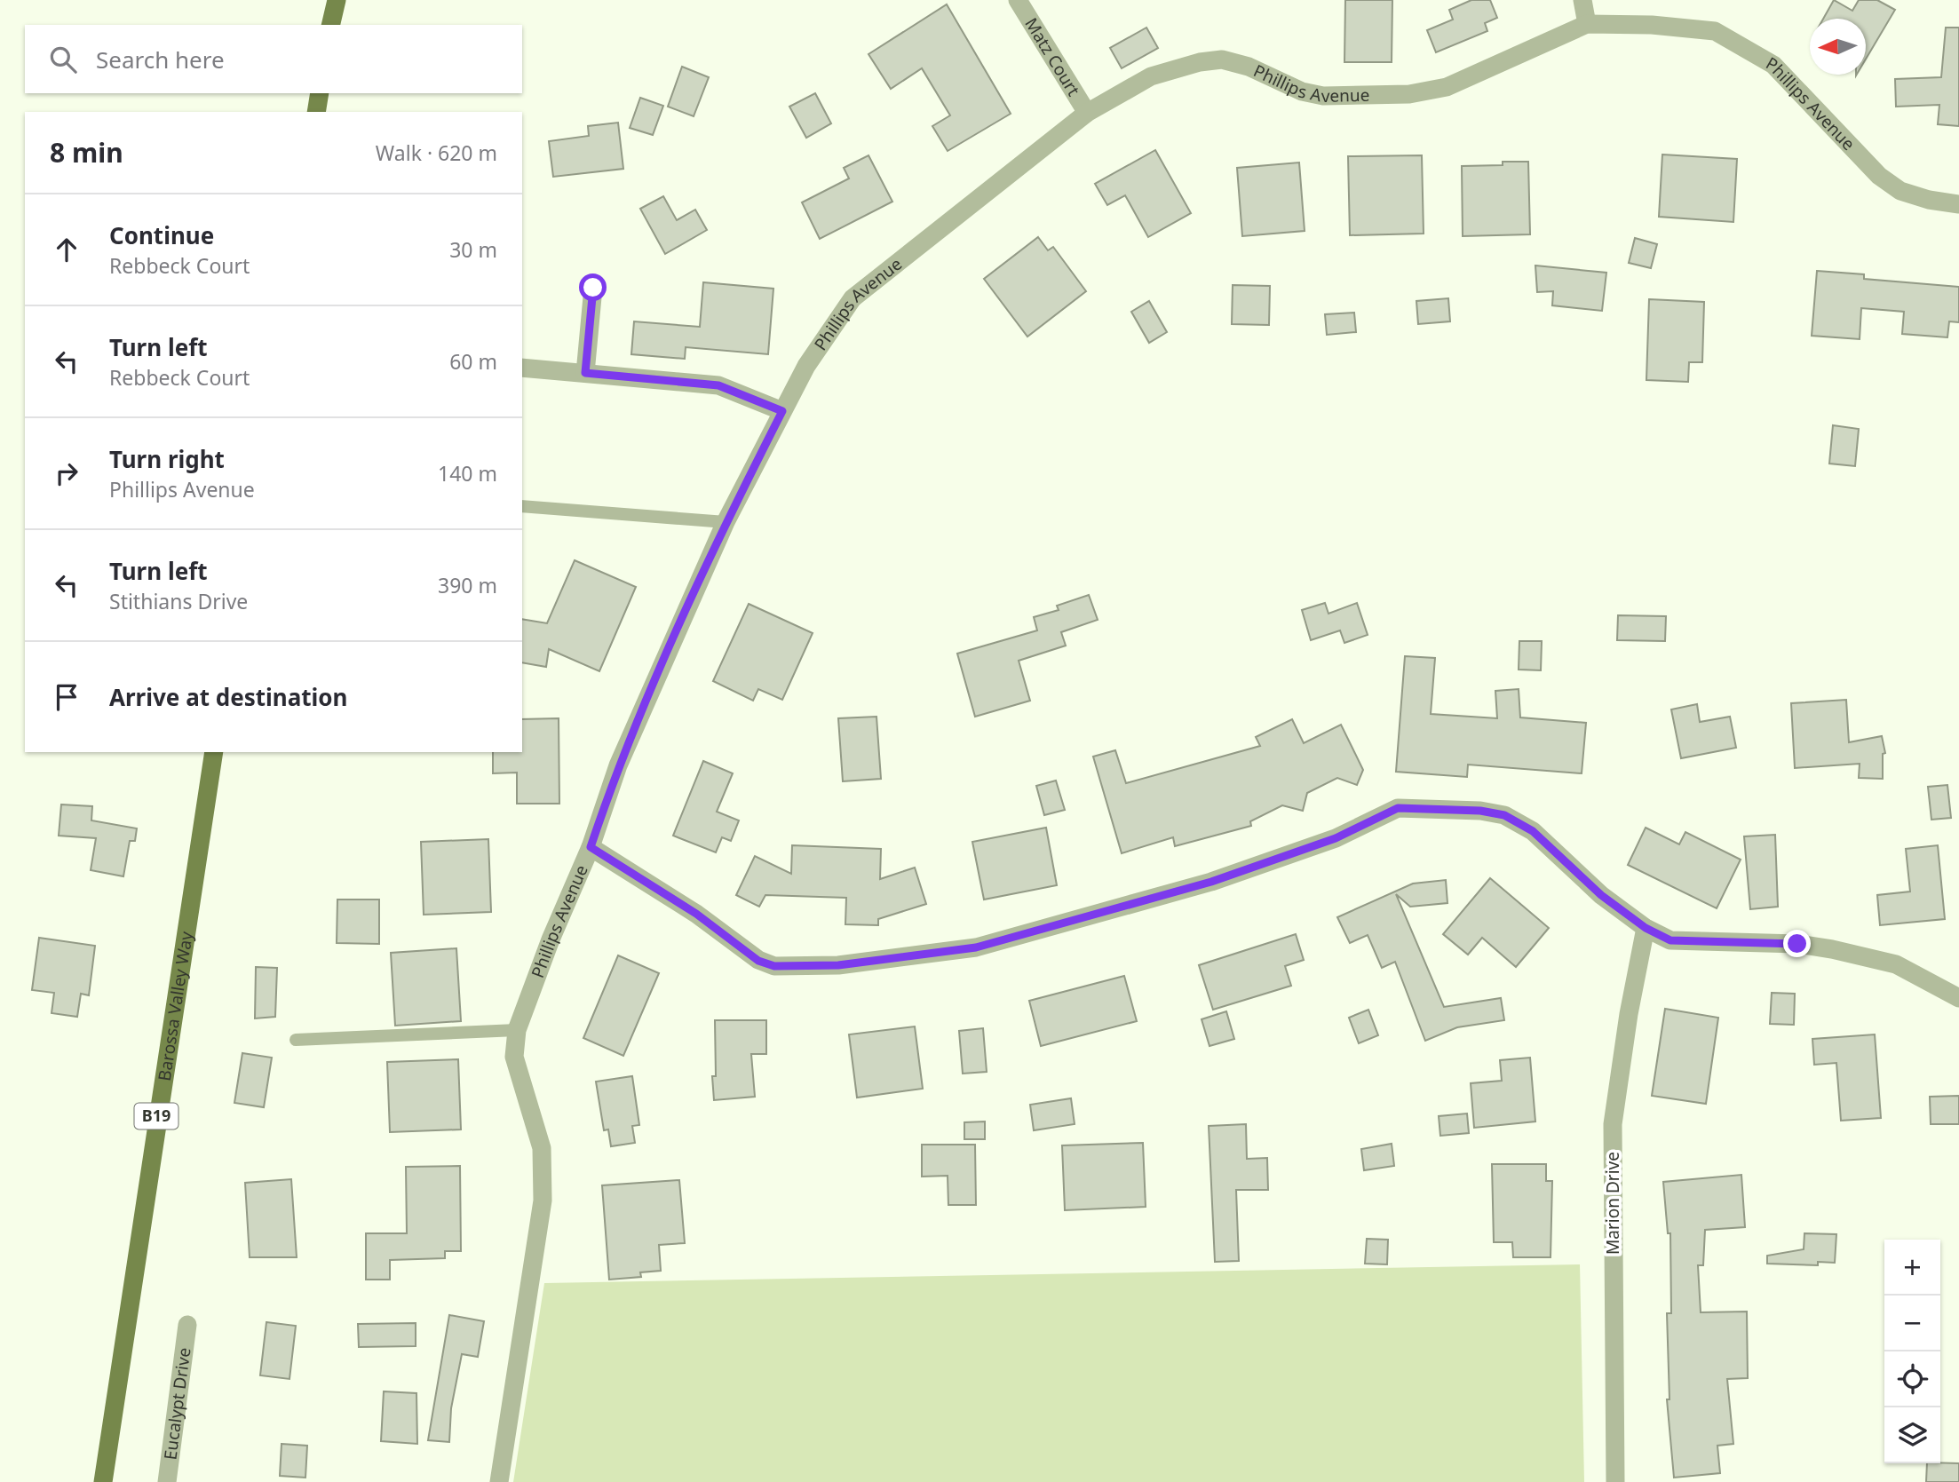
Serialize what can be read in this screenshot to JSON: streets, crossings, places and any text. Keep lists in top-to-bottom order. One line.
{"streets":{"main road":["Barossa Valley Way","B19"],"street":["Matz Court","Phillips Avenue","Marion Drive","Eucalypt Drive"]},"crossings":[["Matz Court","Phillips Avenue"]],"north":"left","page":{"search":"Search here","heading":["8 min","Walk · 620 m"],"list":[["Continue","Rebbeck Court","30 m"],["Turn left","Rebbeck Court","60 m"],["Turn right","Phillips Avenue","140 m"],["Turn left","Stithians Drive","390 m"],"Arrive at destination"],"map_buttons":["+","−"]}}
